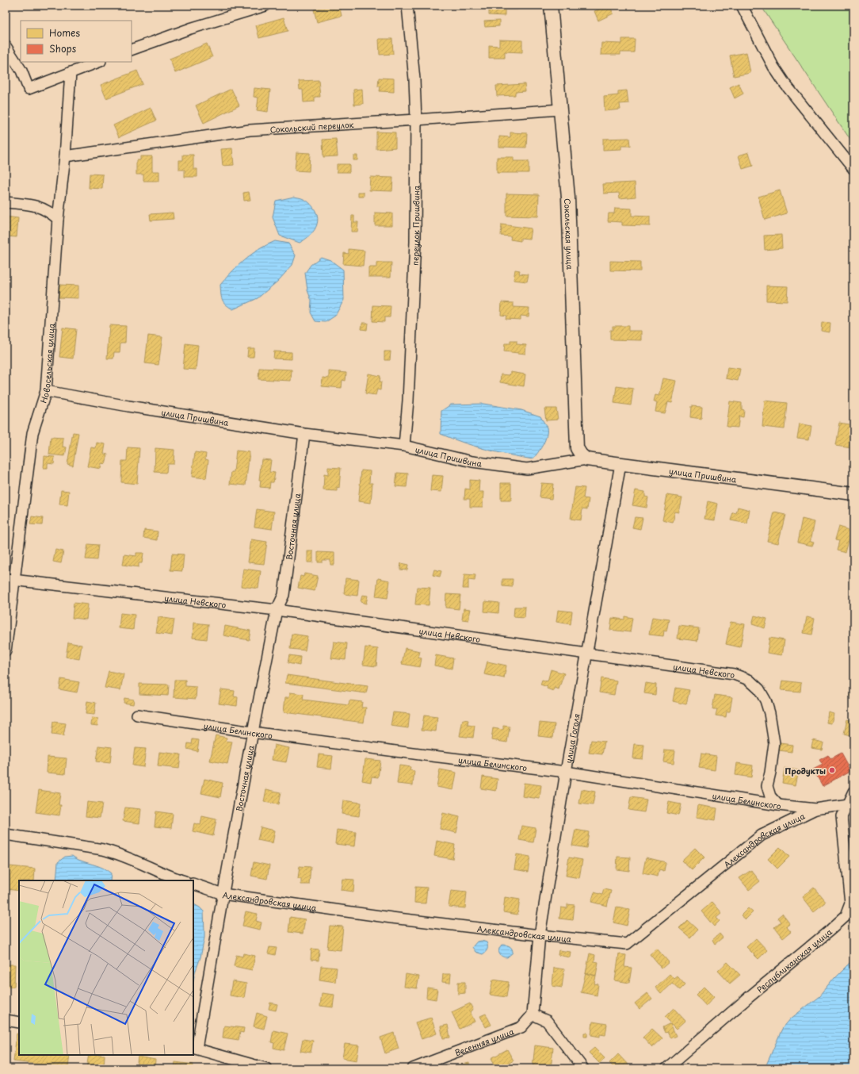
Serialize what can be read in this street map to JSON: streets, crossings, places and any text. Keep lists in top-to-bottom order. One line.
{"streets":{"street":["Сокольский переулок","переулок Пришвина","Сокольская улица","Новосельская улица","улица Пришвина","Восточная улица","улица Невского","улица Белинского","улица Гоголя","Александровская улица","Республиканская улица","Весенняя улица"]},"crossings":[["Сокольский переулок","переулок Пришвина"],["Сокольский переулок","Сокольская улица"],["Сокольский переулок","Новосельская улица"],["переулок Пришвина","улица Пришвина"],["Сокольская улица","улица Пришвина"],["Новосельская улица","улица Пришвина"],["Новосельская улица","улица Невского"],["улица Пришвина","Восточная улица"],["улица Пришвина","улица Гоголя"],["Восточная улица","улица Невского"],["Восточная улица","улица Белинского"],["Восточная улица","Александровская улица"],["улица Невского","улица Белинского"],["улица Невского","улица Гоголя"],["улица Белинского","улица Гоголя"],["улица Белинского","Александровская улица"],["улица Белинского","Республиканская улица"],["улица Гоголя","Александровская улица"],["улица Гоголя","Весенняя улица"]],"places":["Продукты"],"legend":["Homes","Shops"]}
